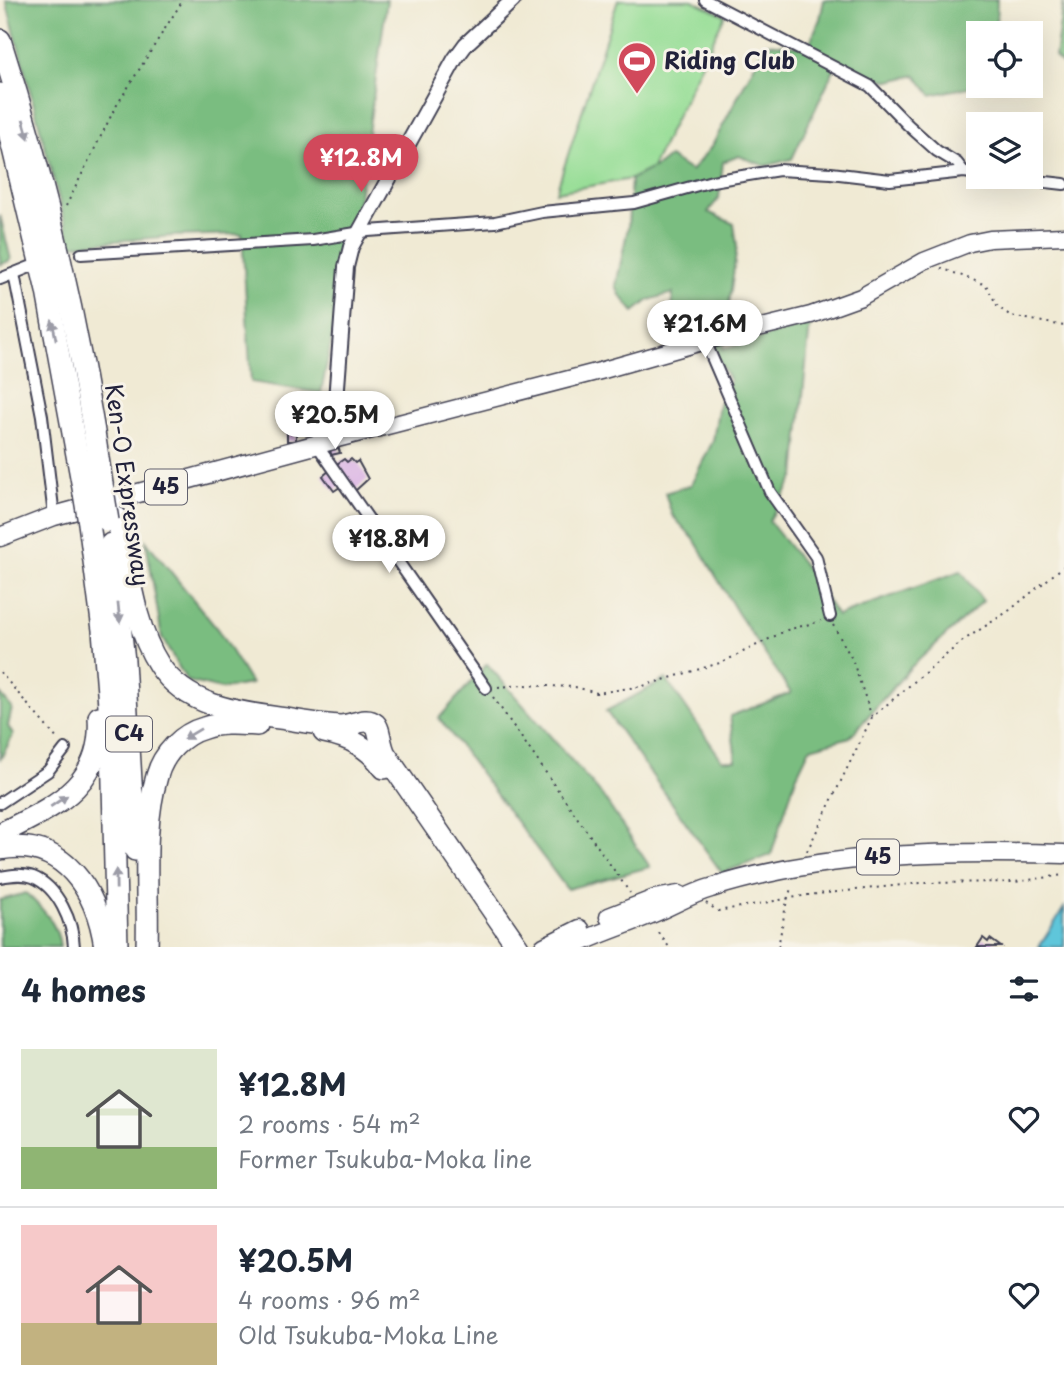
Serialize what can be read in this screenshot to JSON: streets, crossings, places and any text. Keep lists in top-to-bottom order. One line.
{"streets":{"highway":["Ken-O Expressway","C4"],"main road":["45"]},"places":{"sports":["Riding Club"]},"page":{"price":["¥12.8M","¥21.6M","¥20.5M","¥18.8M"],"heading":"4 homes","list":[{"name":"¥12.8M","note":"2 rooms · 54 m² · Former Tsukuba-Moka line"},{"name":"¥20.5M","note":"4 rooms · 96 m² · Old Tsukuba-Moka Line"}]}}
